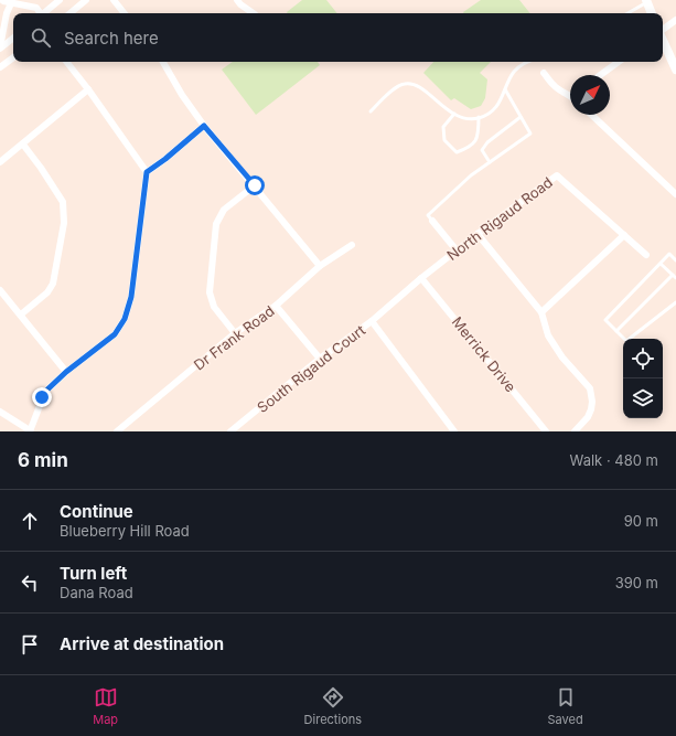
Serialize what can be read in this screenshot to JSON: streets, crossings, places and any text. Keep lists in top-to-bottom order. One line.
{"streets":{"street":["North Rigaud Road","Dr Frank Road","Merrick Drive","South Rigaud Court"]},"crossings":[["North Rigaud Road","Merrick Drive"],["North Rigaud Road","South Rigaud Court"]],"north":"top right","page":{"search":"Search here","heading":["6 min","Walk · 480 m"],"list":[["Continue","Blueberry Hill Road","90 m"],["Turn left","Dana Road","390 m"],"Arrive at destination"],"nav":["Map","Directions","Saved"]}}
